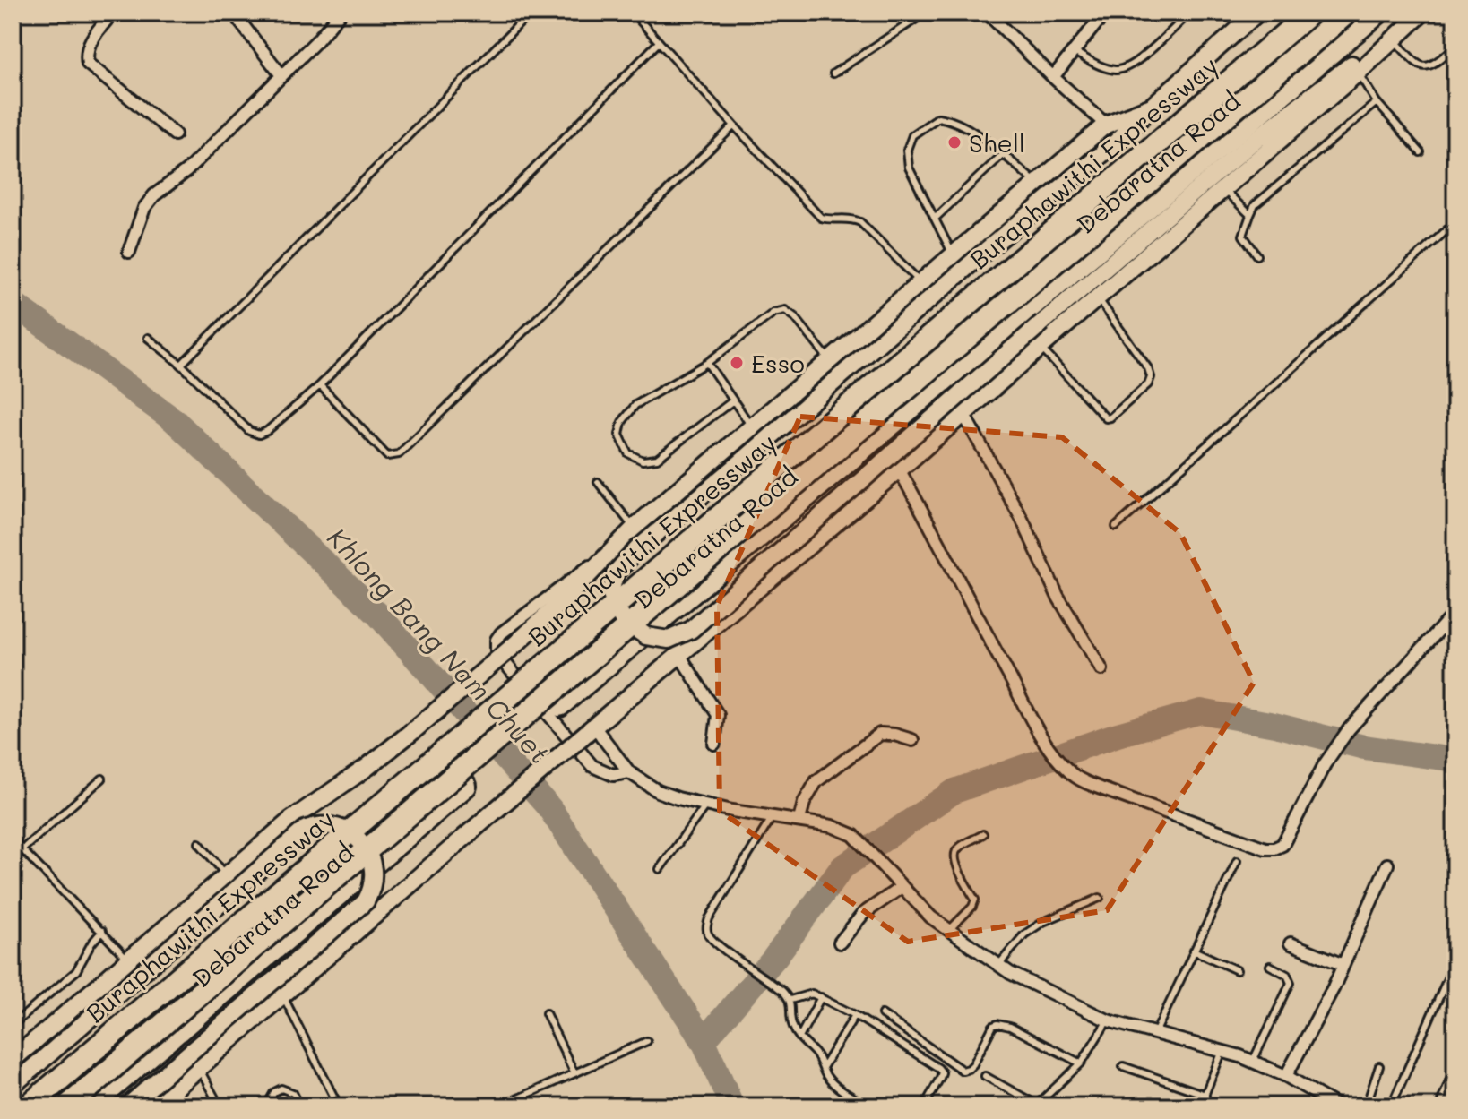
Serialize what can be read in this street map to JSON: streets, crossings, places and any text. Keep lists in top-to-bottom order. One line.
{"streets":{"highway":["Buraphawithi Expressway","Debaratna Road"]},"water":["Khlong Bang Nam Chuet"],"places":["Shell","Esso"]}
